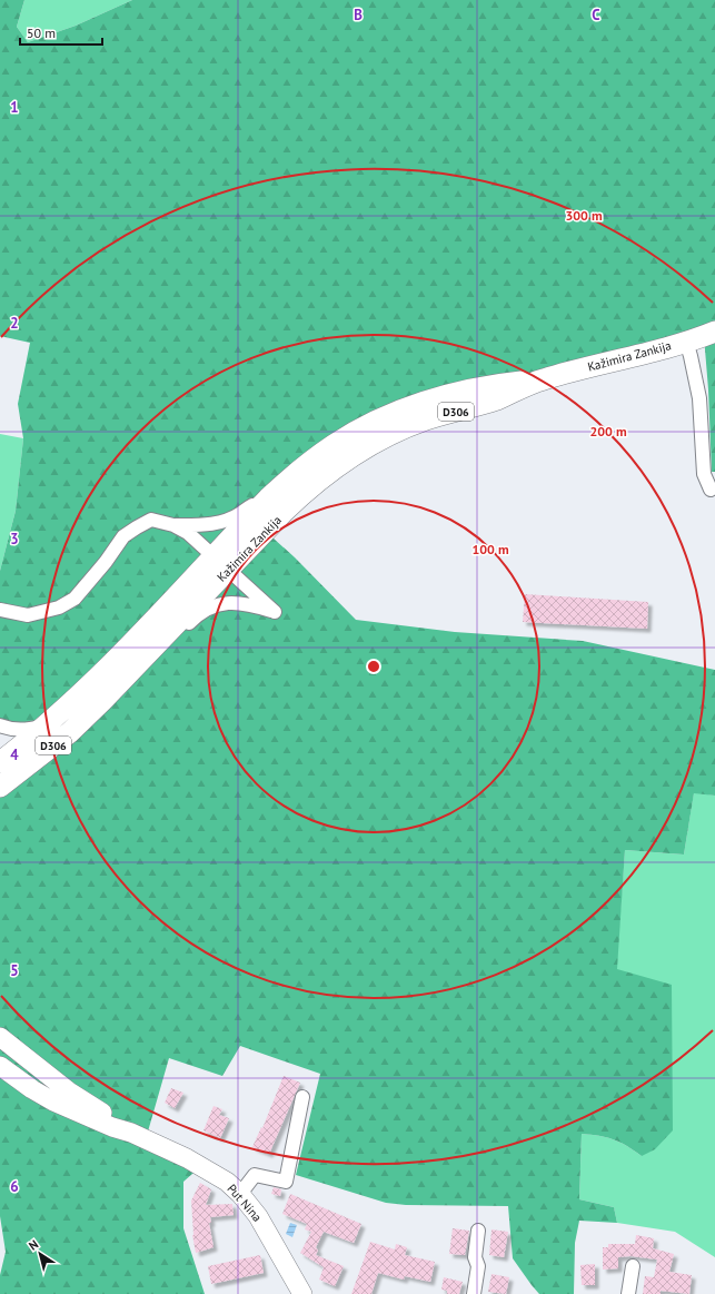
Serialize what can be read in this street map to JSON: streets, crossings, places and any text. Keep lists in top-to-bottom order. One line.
{"streets":{"main road":["Kažimira Zankija","D306","Put Nina"]},"scale_bar":"50 m","north":"top left","grid":{"columns":["B","C"],"rows":["1","2","3","4","5","6"]},"rings":["300 m","200 m","100 m"]}
